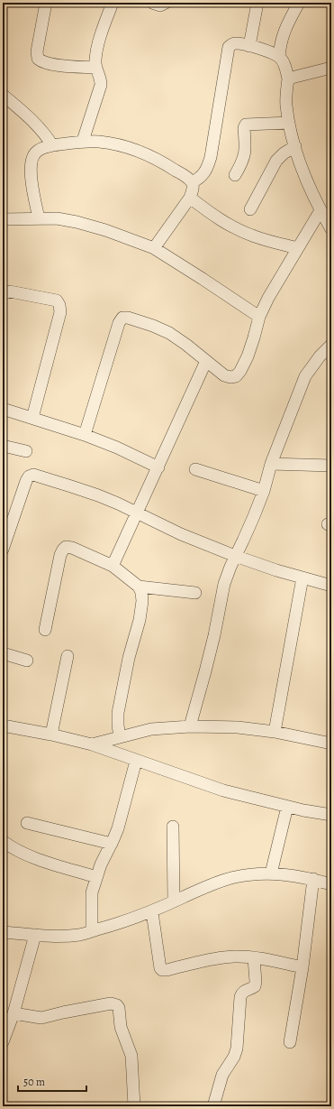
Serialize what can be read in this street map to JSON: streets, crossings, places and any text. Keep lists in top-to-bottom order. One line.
{"scale_bar":"50 m"}
